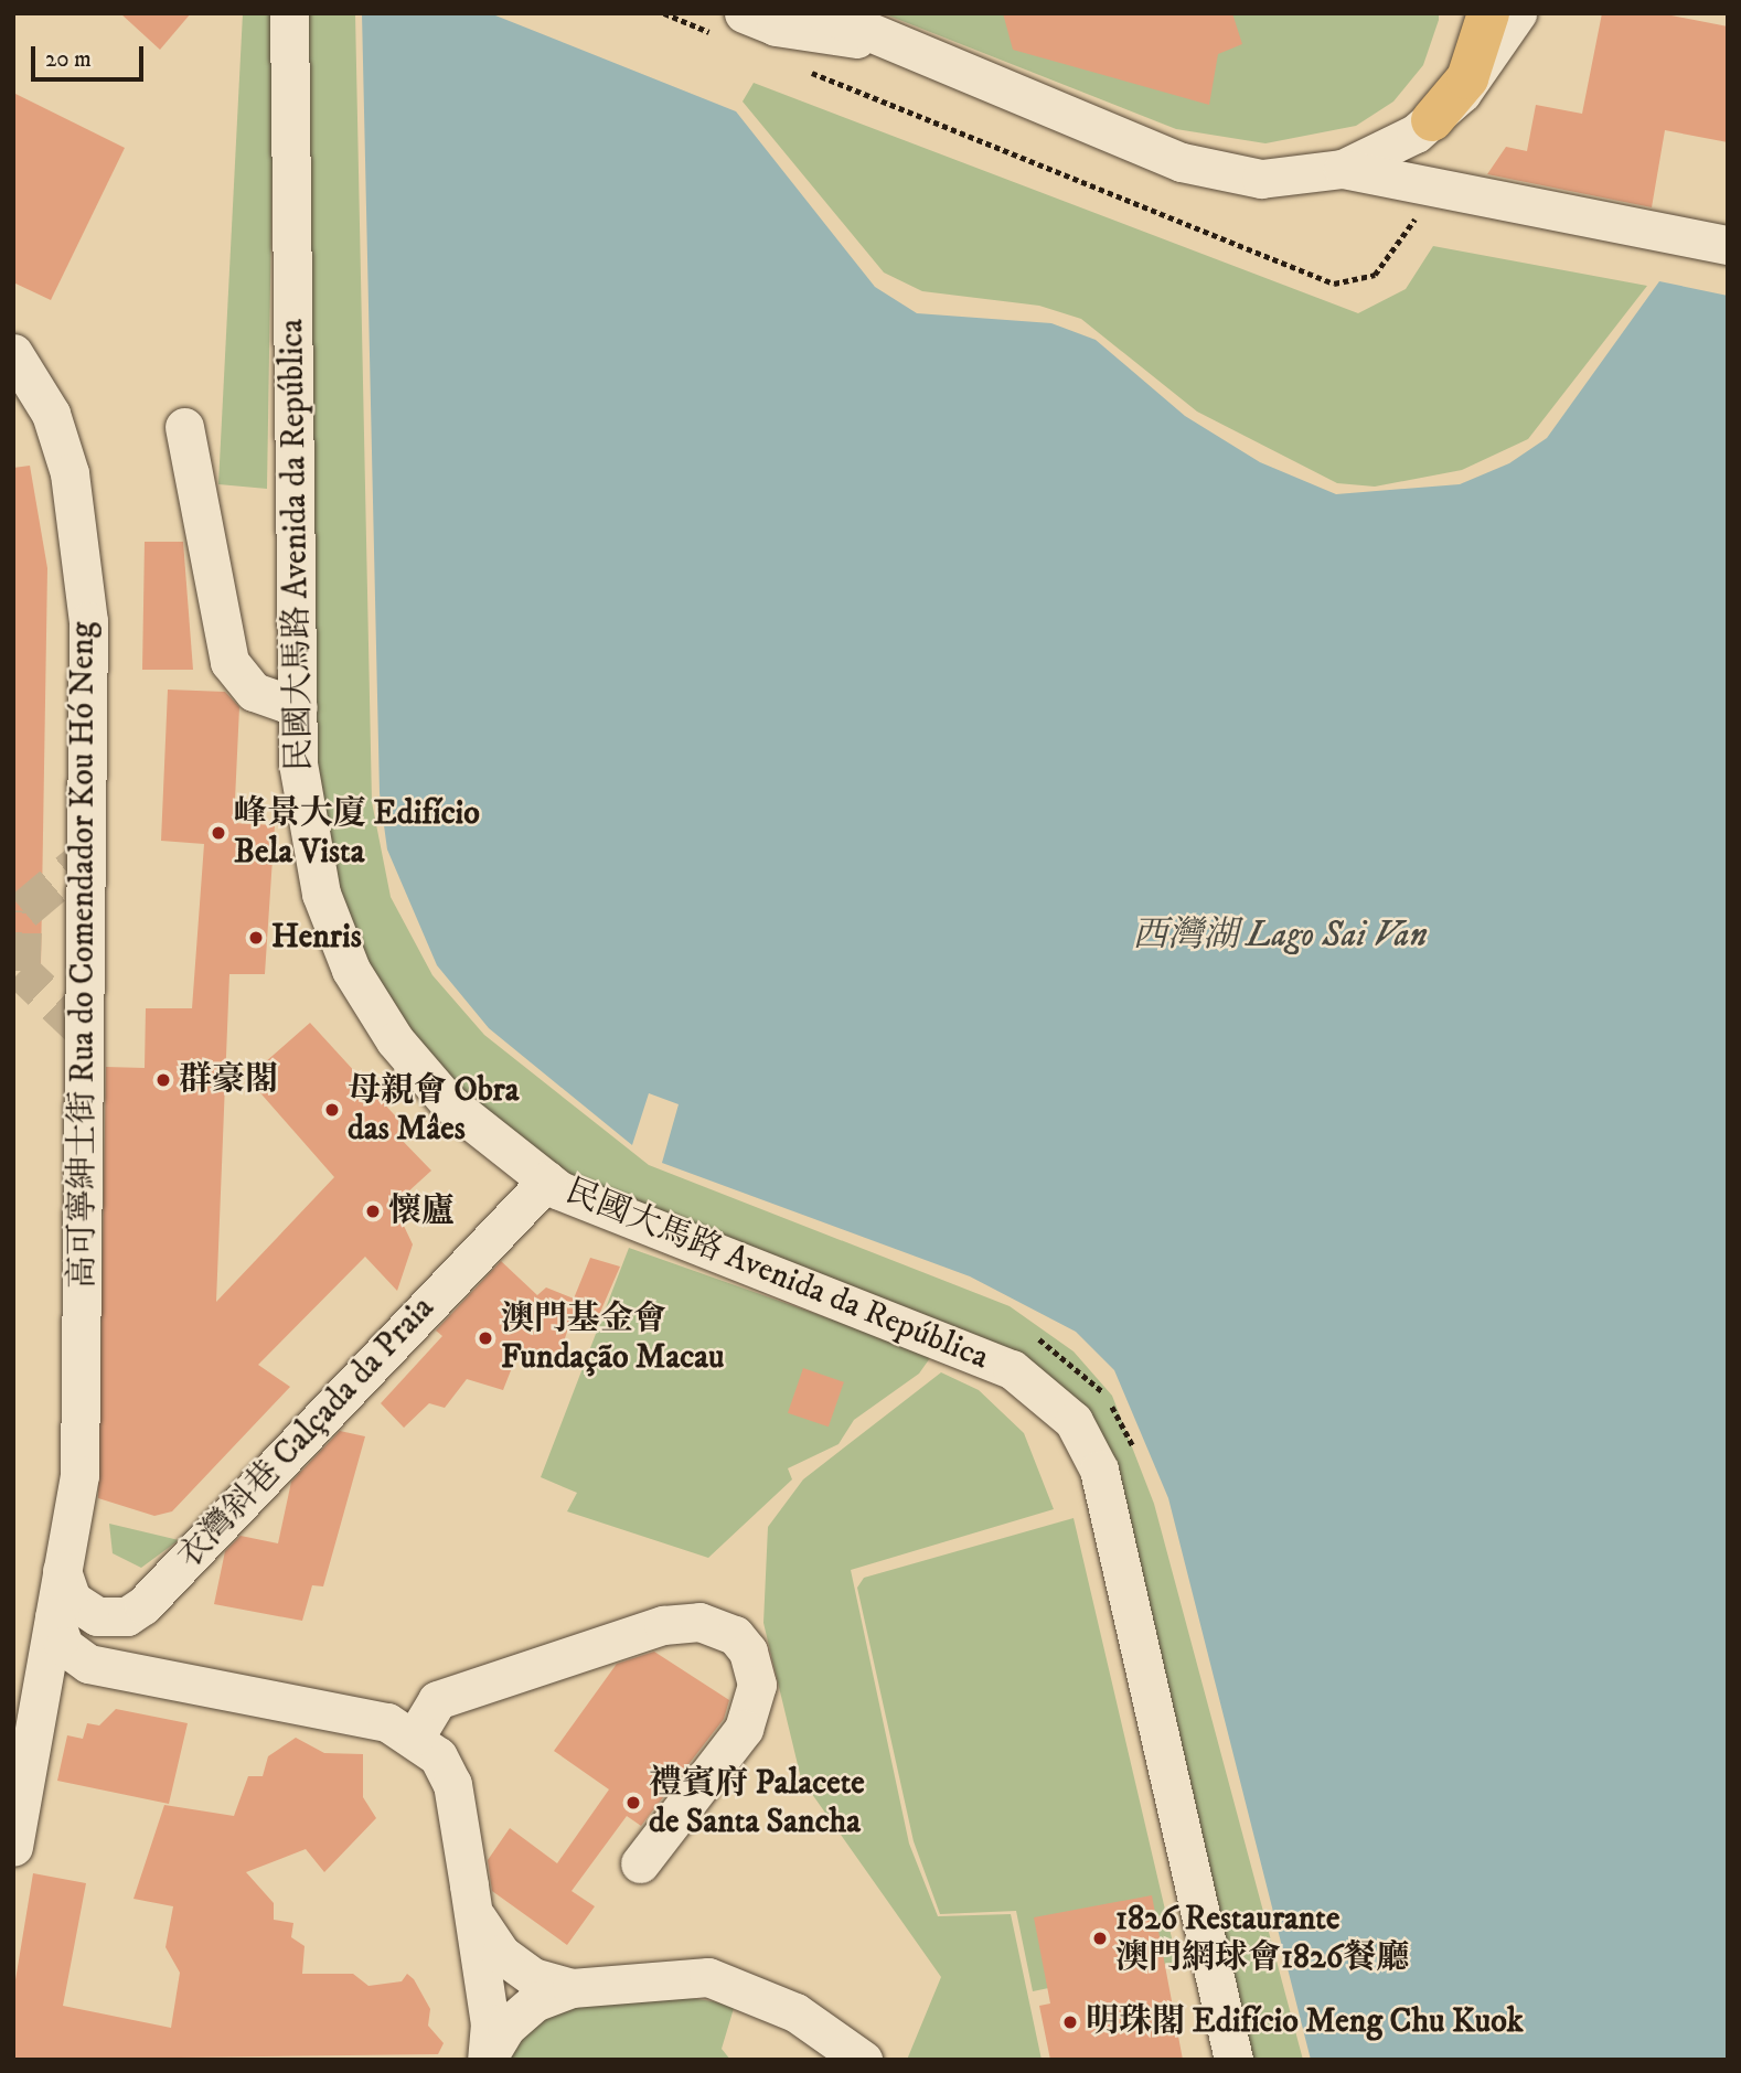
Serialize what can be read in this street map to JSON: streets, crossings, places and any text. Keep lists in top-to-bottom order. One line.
{"streets":{"street":["民國大馬路 Avenida da República","高可寧紳士街 Rua do Comendador Kou Hó Neng","衣灣斜巷 Calçada da Praia"]},"crossings":[["民國大馬路 Avenida da República","衣灣斜巷 Calçada da Praia"]],"water":["西灣湖 Lago Sai Van"],"places":["峰景大廈 Edifício Bela Vista","Henris","群豪閣","母親會 Obra das Mâes","懷廬","澳門基金會 Fundação Macau","禮賓府 Palacete de Santa Sancha","1826 Restaurante 澳門網球會1826餐廳","明珠閣 Edifício Meng Chu Kuok"],"scale_bar":"20 m"}
